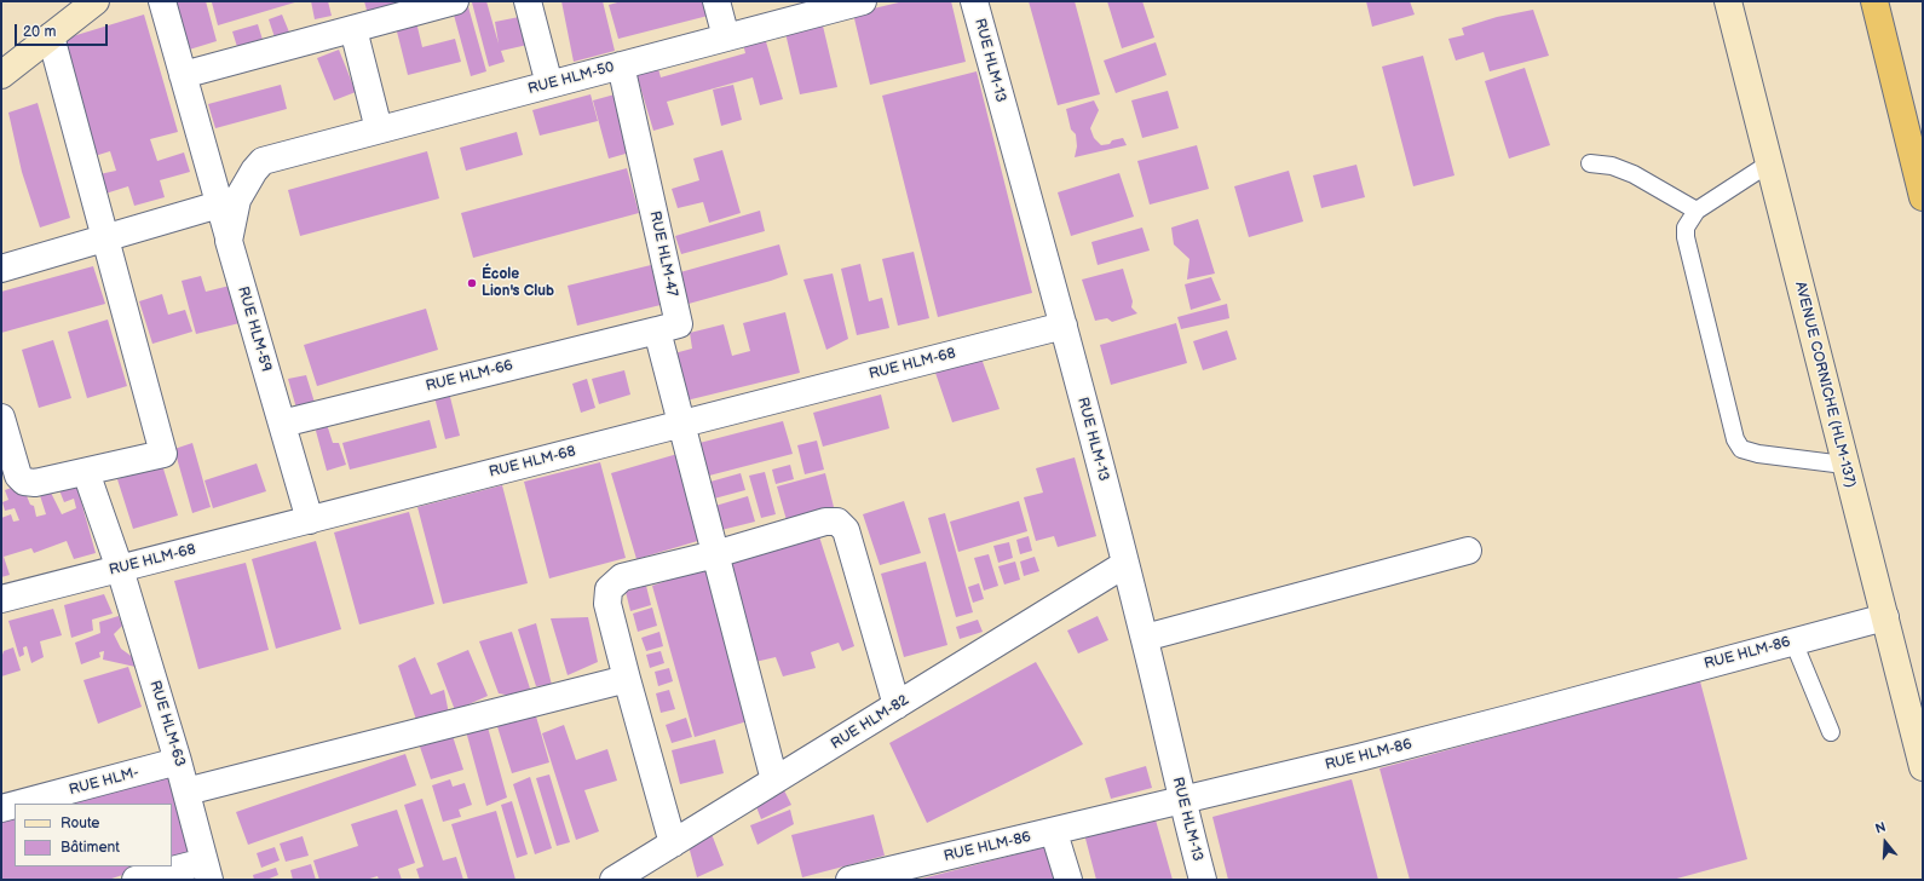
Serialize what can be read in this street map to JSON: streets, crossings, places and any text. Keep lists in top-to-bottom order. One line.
{"streets":{"street":["RUE HLM-13","RUE HLM-50","RUE HLM-47","RUE HLM-59","RUE HLM-68","RUE HLM-66","AVENUE CORNICHE (HLM-137)","RUE HLM-86","RUE HLM-82","RUE HLM-63","RUE HLM-"]},"crossings":[["RUE HLM-13","RUE HLM-68"],["RUE HLM-13","RUE HLM-86"],["RUE HLM-13","RUE HLM-82"],["RUE HLM-50","RUE HLM-47"],["RUE HLM-50","RUE HLM-59"],["RUE HLM-47","RUE HLM-66"],["RUE HLM-59","RUE HLM-68"],["RUE HLM-59","RUE HLM-66"],["RUE HLM-68","RUE HLM-63"],["AVENUE CORNICHE (HLM-137)","RUE HLM-86"],["RUE HLM-63","RUE HLM-"]],"places":["École Lion's Club"],"legend":["Route","Bâtiment"],"scale_bar":"20 m","north":"top"}
